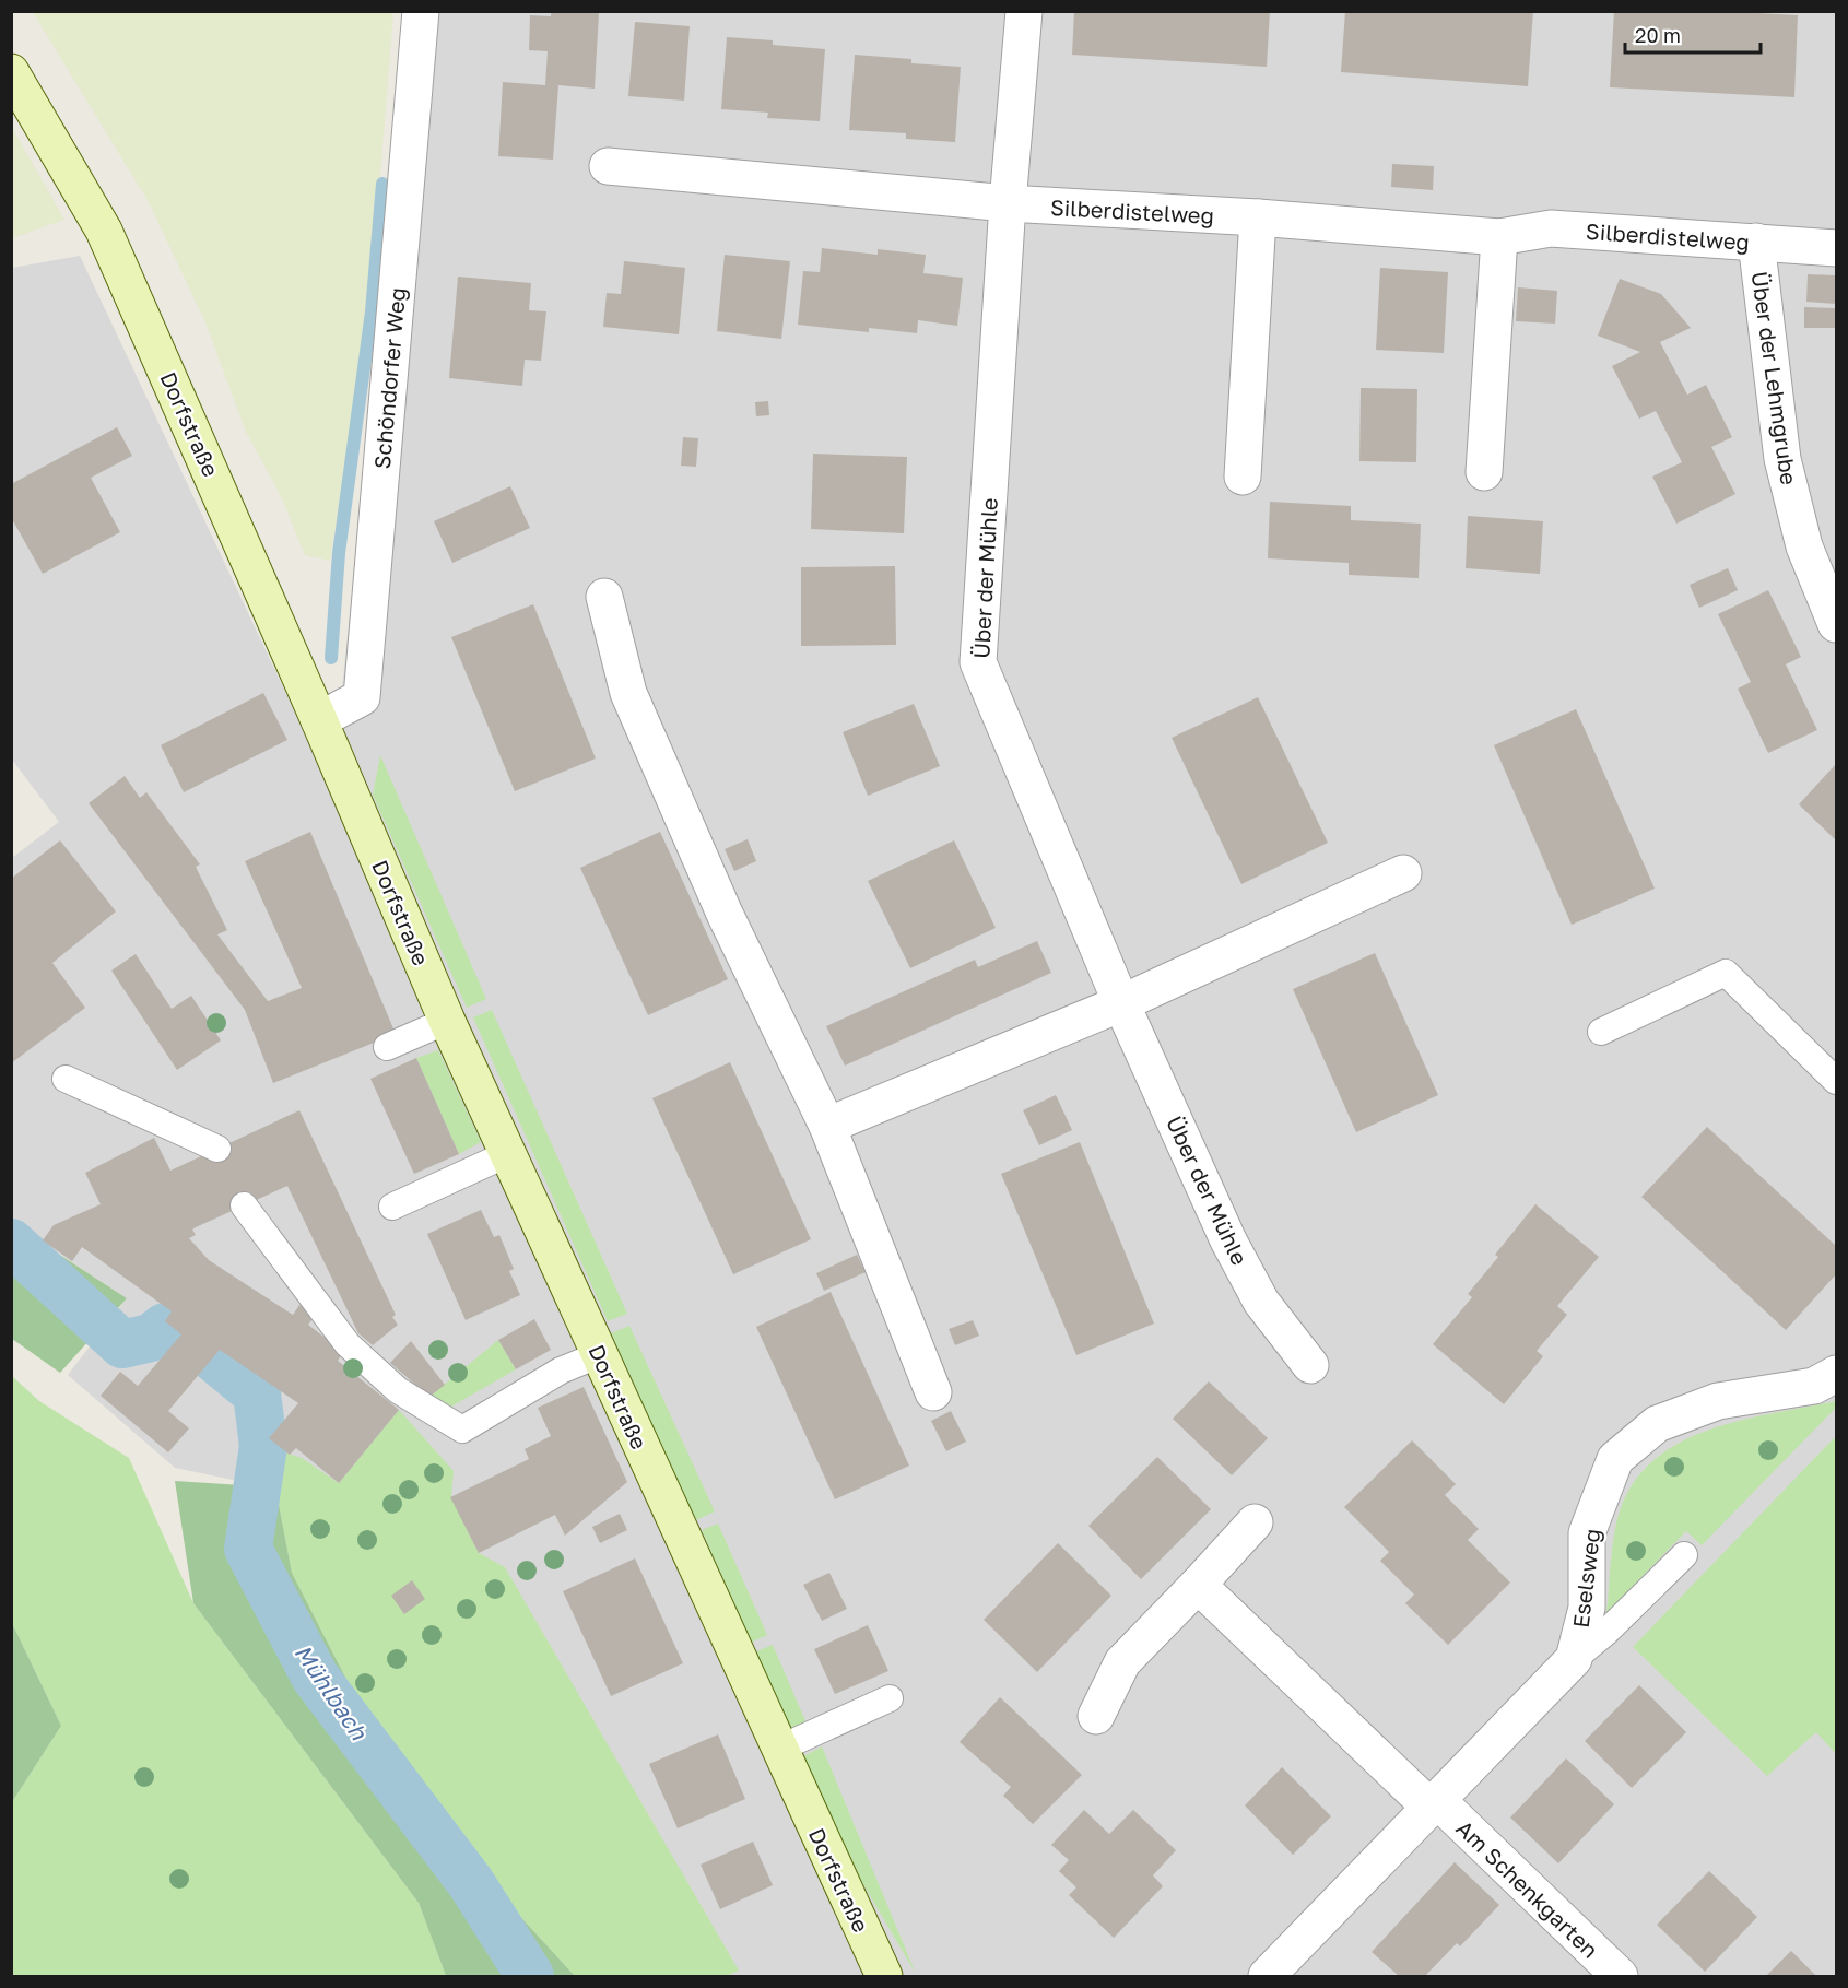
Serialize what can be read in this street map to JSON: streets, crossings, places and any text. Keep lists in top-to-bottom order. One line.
{"streets":{"street":["Silberdistelweg","Schöndorfer Weg","Über der Lehmgrube","Dorfstraße","Über der Mühle","Eselsweg","Am Schenkgarten"]},"crossings":[["Silberdistelweg","Über der Lehmgrube"],["Silberdistelweg","Über der Mühle"],["Schöndorfer Weg","Dorfstraße"],["Eselsweg","Am Schenkgarten"]],"water":["Mühlbach"],"scale_bar":"20 m"}
